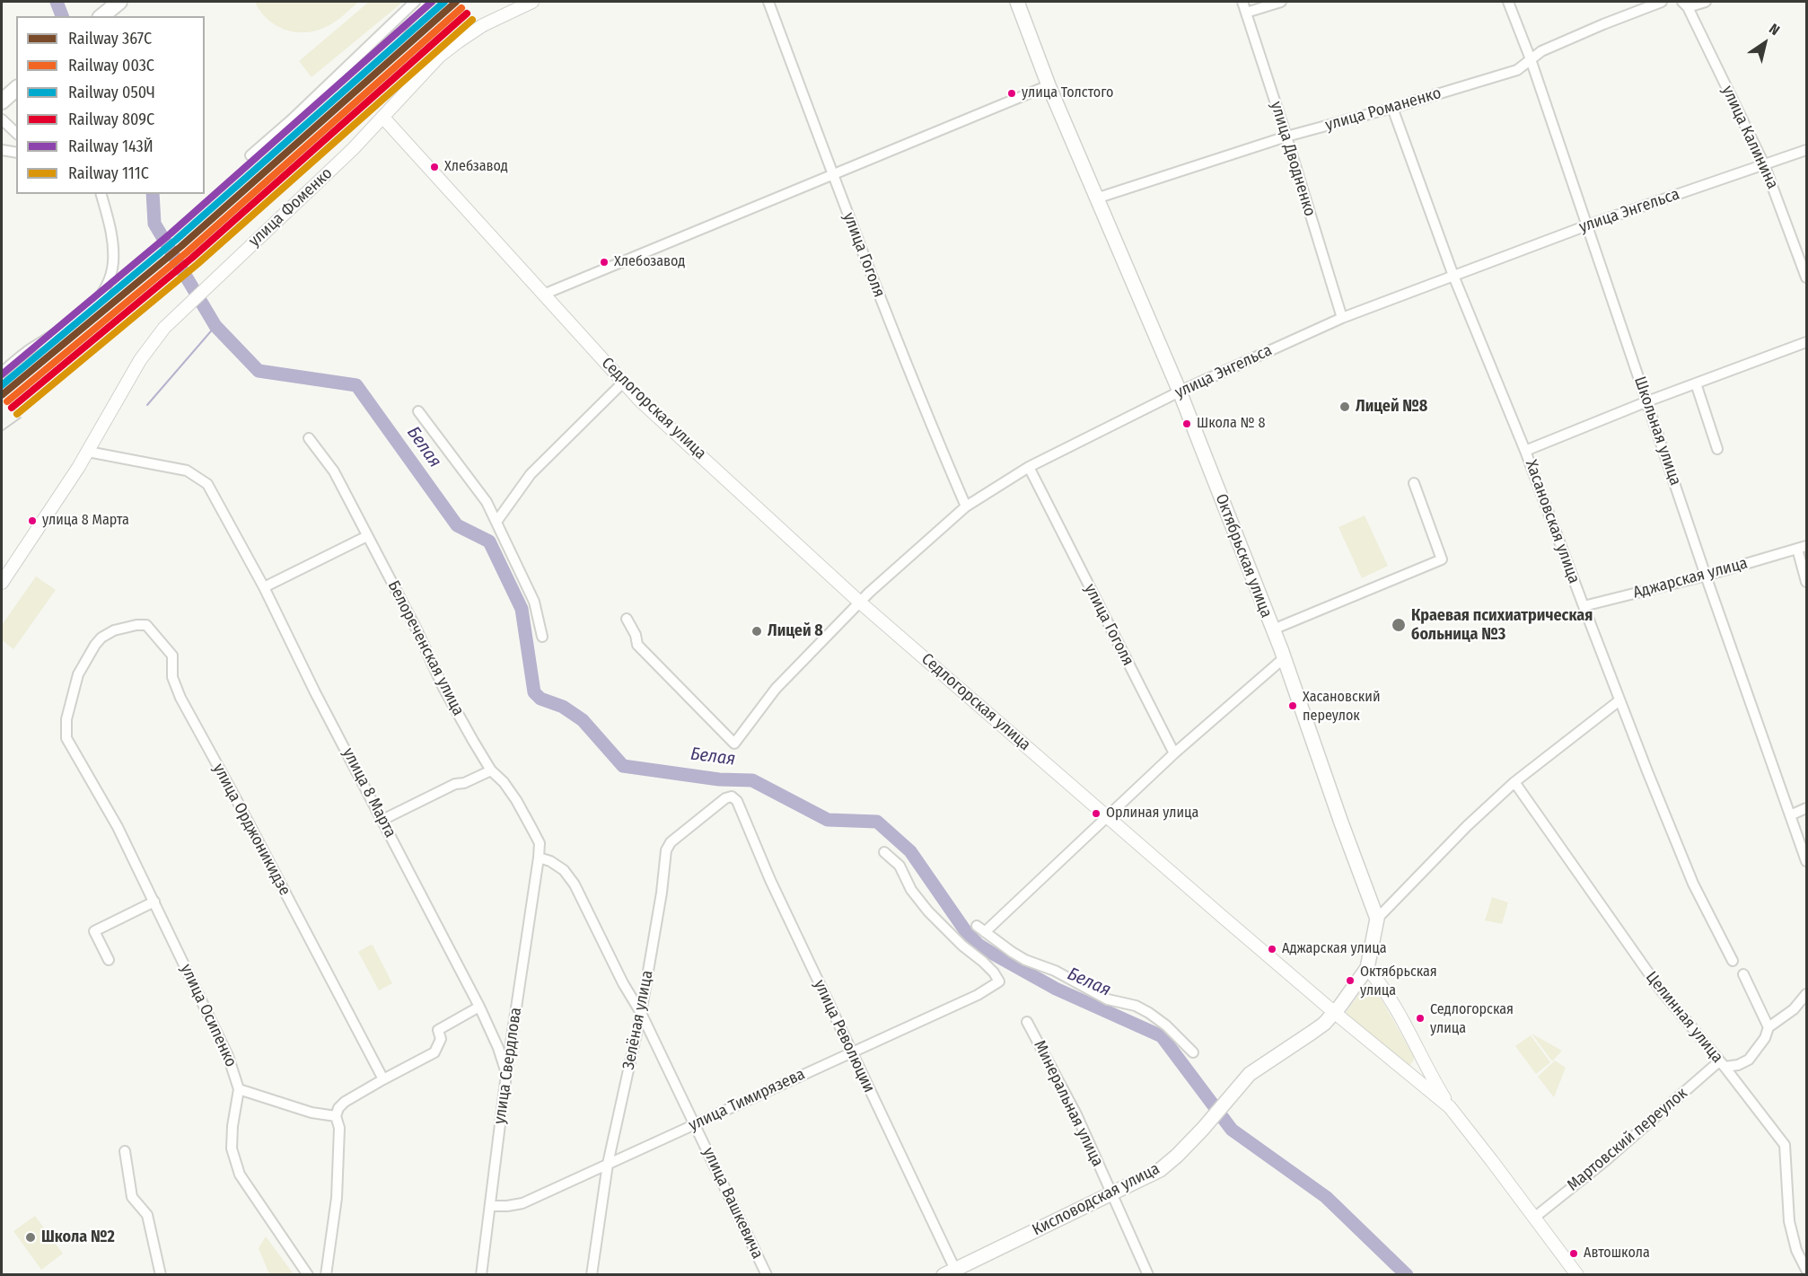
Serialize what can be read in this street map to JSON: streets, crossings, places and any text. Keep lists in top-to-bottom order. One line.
{"streets":{"main road":["Октябрьская улица","Кисловодская улица"],"street":["улица Романенко","улица Калинина","улица Дводненко","улица Фоменко","улица Энгельса","улица Гоголя","Седлогорская улица","Школьная улица","Хасановская улица","Аджарская улица","Белореченская улица","улица 8 Марта","улица Орджоникидзе","улица Осипенко","Целинная улица","Зелёная улица","улица Революции","улица Свердлова","улица Тимирязева","Минеральная улица","Мартовский переулок","улица Вашкевича"]},"crossings":[["улица Романенко","улица Дводненко"],["улица Романенко","Школьная улица"],["улица Романенко","Хасановская улица"],["улица Романенко","Октябрьская улица"],["улица Калинина","улица Энгельса"],["улица Дводненко","улица Энгельса"],["улица Фоменко","Седлогорская улица"],["улица Фоменко","улица 8 Марта"],["улица Энгельса","улица Гоголя"],["улица Энгельса","Седлогорская улица"],["улица Энгельса","Школьная улица"],["улица Энгельса","Хасановская улица"],["улица Энгельса","Октябрьская улица"],["Седлогорская улица","Мартовский переулок"],["Седлогорская улица","Кисловодская улица"],["Школьная улица","Аджарская улица"],["Хасановская улица","Аджарская улица"],["Белореченская улица","улица Свердлова"],["Белореченская улица","улица Вашкевича"],["улица 8 Марта","улица Свердлова"],["улица Орджоникидзе","улица Осипенко"],["Целинная улица","Мартовский переулок"],["Зелёная улица","улица Революции"],["Зелёная улица","улица Тимирязева"],["Зелёная улица","улица Вашкевича"],["улица Революции","улица Тимирязева"],["улица Революции","Кисловодская улица"],["улица Свердлова","улица Тимирязева"],["улица Свердлова","улица Вашкевича"],["улица Тимирязева","улица Вашкевича"],["Минеральная улица","Кисловодская улица"]],"water":["Белая"],"places":["улица Толстого","Хлебзавод","Хлебозавод","Лицей №8","Школа № 8","улица 8 Марта","Краевая психиатрическая больница №3","Лицей 8","Хасановский переулок","Орлиная улица","Аджарская улица","Октябрьская улица","Седлогорская улица","Школа №2","Автошкола"],"lines":["rail line 367С","rail line 050Ч","rail line 143Й","rail line 003С","rail line 809С","rail line 111С"],"legend":["Railway 367С","Railway 003С","Railway 050Ч","Railway 809С","Railway 143Й","Railway 111С"],"north":"top right"}
